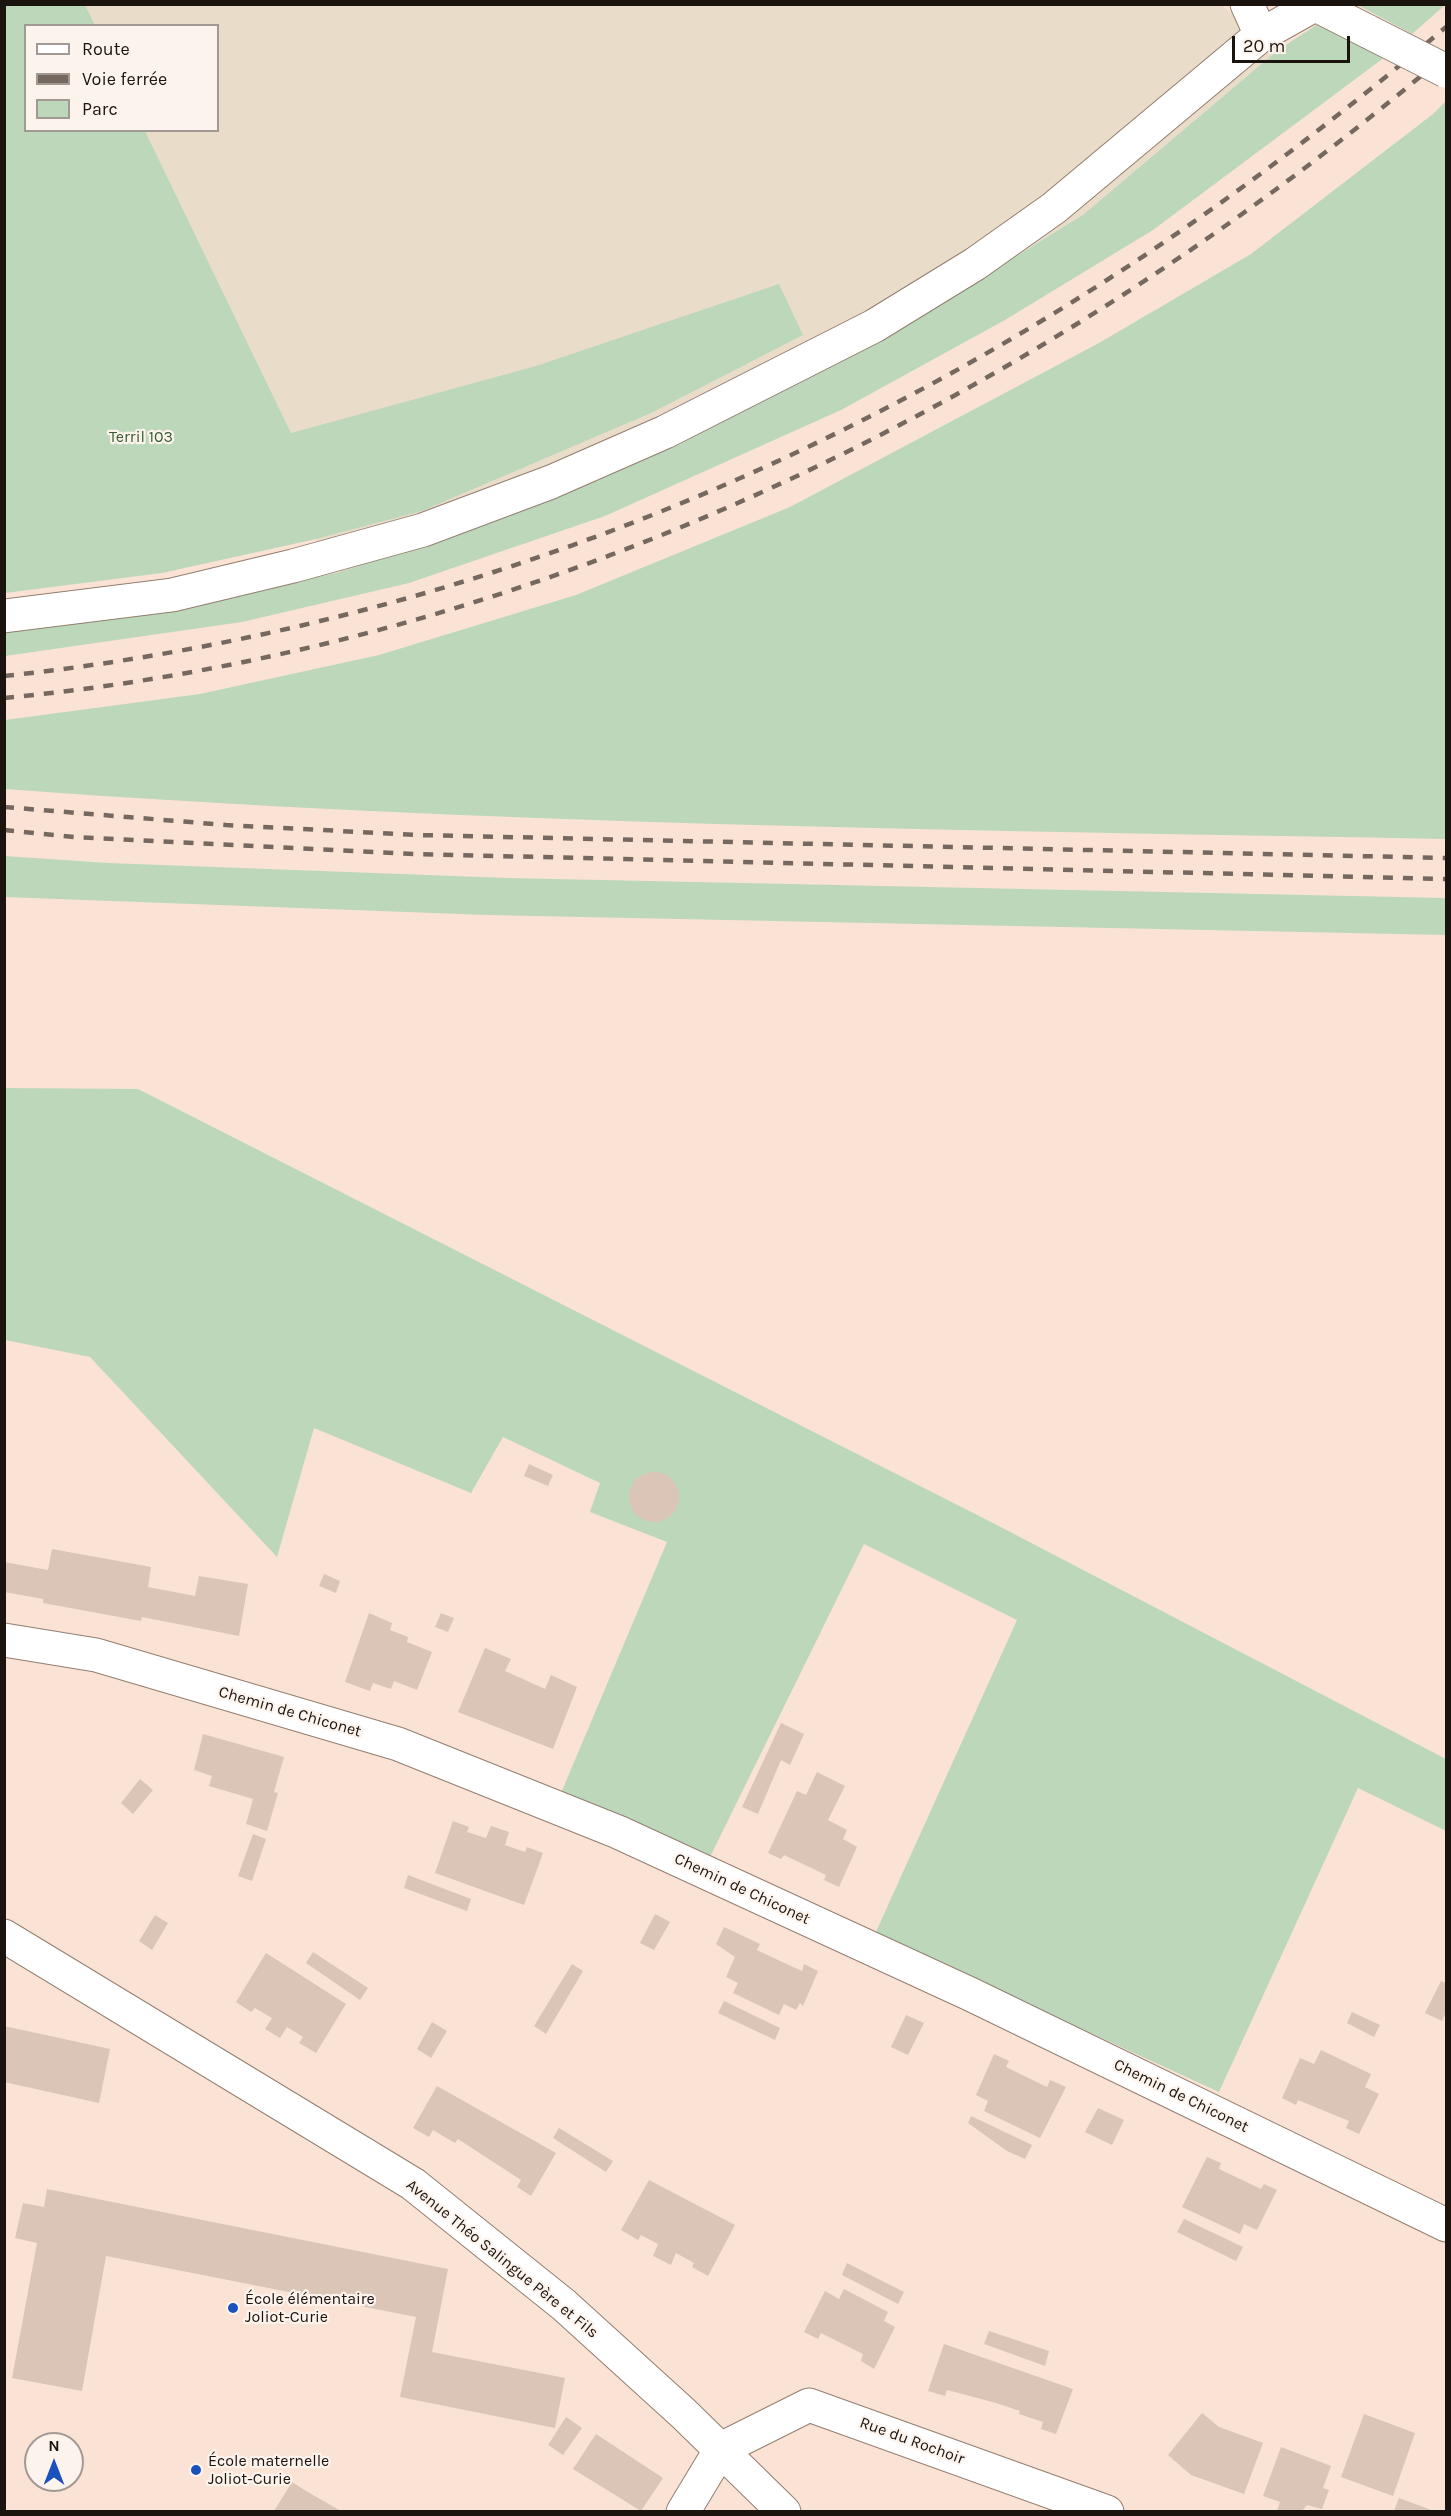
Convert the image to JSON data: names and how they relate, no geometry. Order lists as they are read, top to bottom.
{
  "streets": {
    "street": ["Chemin de Chiconet", "Avenue Théo Salingue Père et Fils", "Rue du Rochoir"]
  },
  "crossings": [
    ["Avenue Théo Salingue Père et Fils", "Rue du Rochoir"]
  ],
  "parks": ["Terril 103"],
  "places": ["École élémentaire Joliot-Curie", "École maternelle Joliot-Curie"],
  "legend": ["Route", "Voie ferrée", "Parc"],
  "scale_bar": "20 m",
  "north": "top"
}
